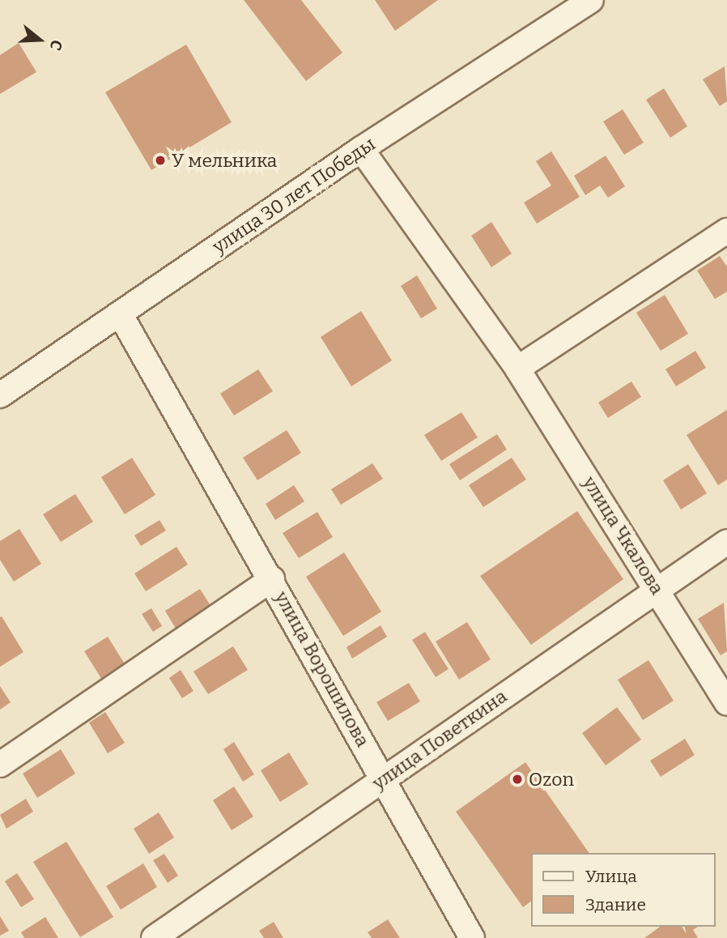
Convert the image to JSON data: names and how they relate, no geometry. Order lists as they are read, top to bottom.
{
  "streets": {
    "street": [
      "улица 30 лет Победы",
      "улица Чкалова",
      "улица Ворошилова",
      "улица Поветкина"
    ]
  },
  "crossings": [
    ["улица 30 лет Победы", "улица Чкалова"],
    ["улица 30 лет Победы", "улица Ворошилова"],
    ["улица Чкалова", "улица Поветкина"],
    ["улица Ворошилова", "улица Поветкина"]
  ],
  "places": ["У мельника", "Ozon"],
  "legend": ["Улица", "Здание"],
  "north": "right"
}
